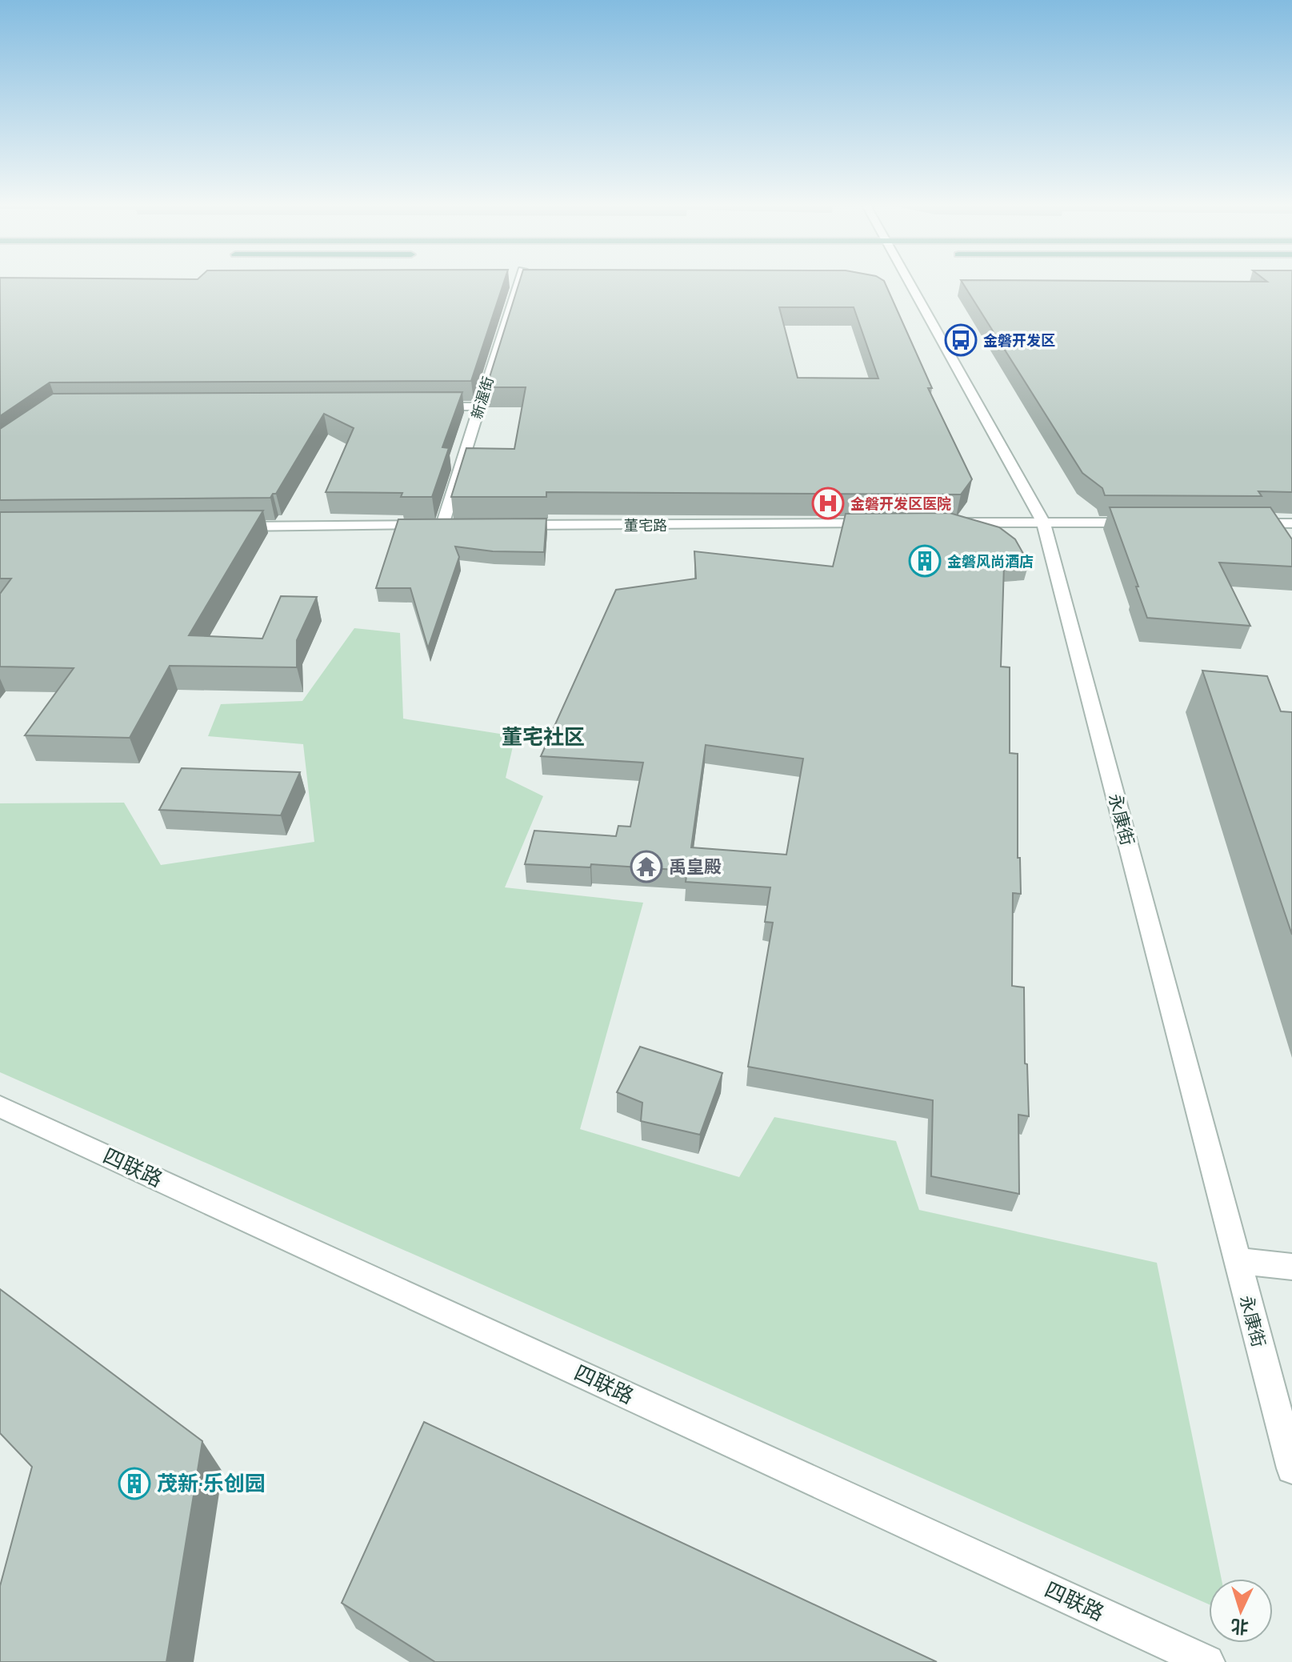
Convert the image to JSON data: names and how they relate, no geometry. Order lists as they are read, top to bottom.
{
  "streets": {
    "street": [
      "新渥街",
      "董宅路",
      "永康街",
      "四联路"
    ]
  },
  "districts": ["董宅社区"],
  "places": {
    "bus stop": ["金磐开发区"],
    "hospital": ["金磐开发区医院"],
    "building": ["金磐风尚酒店", "茂新·乐创园"],
    "temple": ["禹皇殿"]
  },
  "north": "bottom"
}
